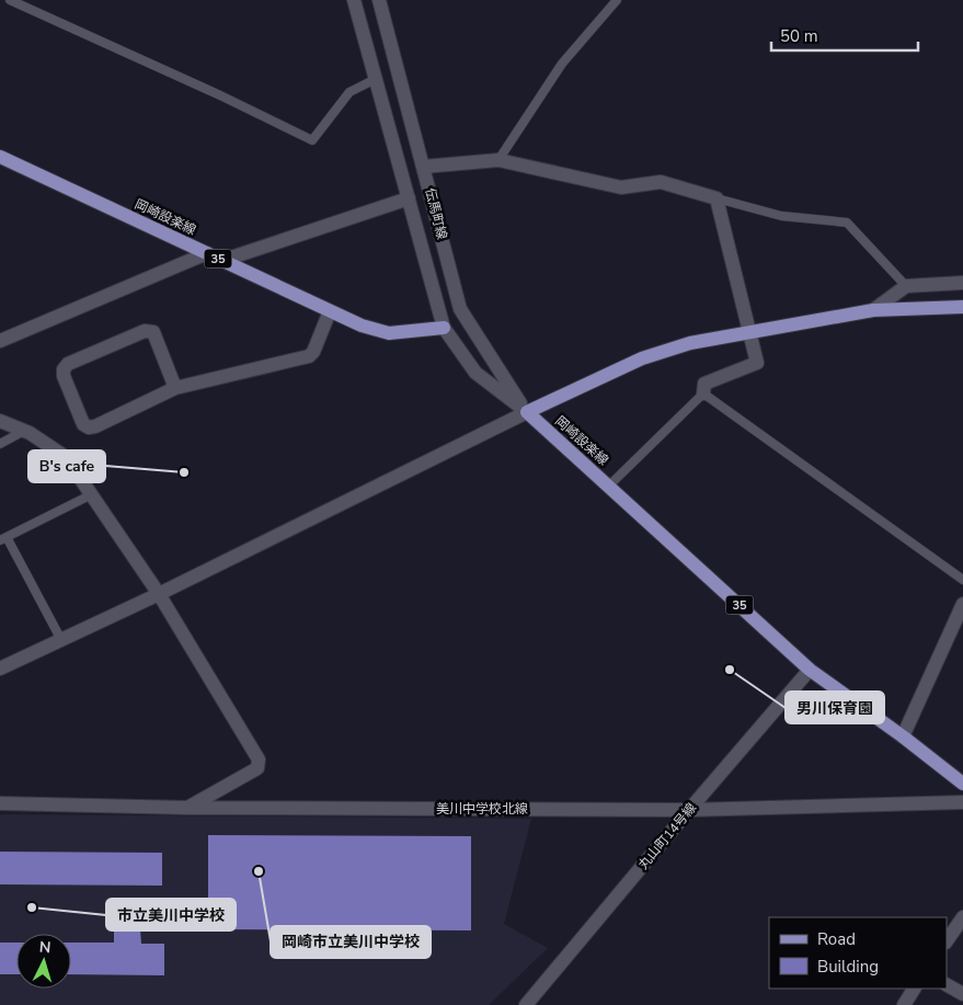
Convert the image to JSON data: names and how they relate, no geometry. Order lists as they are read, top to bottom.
{
  "streets": {
    "main road": ["岡崎設楽線", "35"],
    "street": ["伝馬町線", "美川中学校北線", "丸山町14号線"]
  },
  "crossings": [
    ["伝馬町線", "岡崎設楽線"],
    ["岡崎設楽線", "丸山町14号線"],
    ["美川中学校北線", "丸山町14号線"]
  ],
  "places": [
    "B's cafe",
    "男川保育園",
    "岡崎市立美川中学校",
    "市立美川中学校"
  ],
  "legend": ["Road", "Building"],
  "scale_bar": "50 m",
  "north": "top"
}
